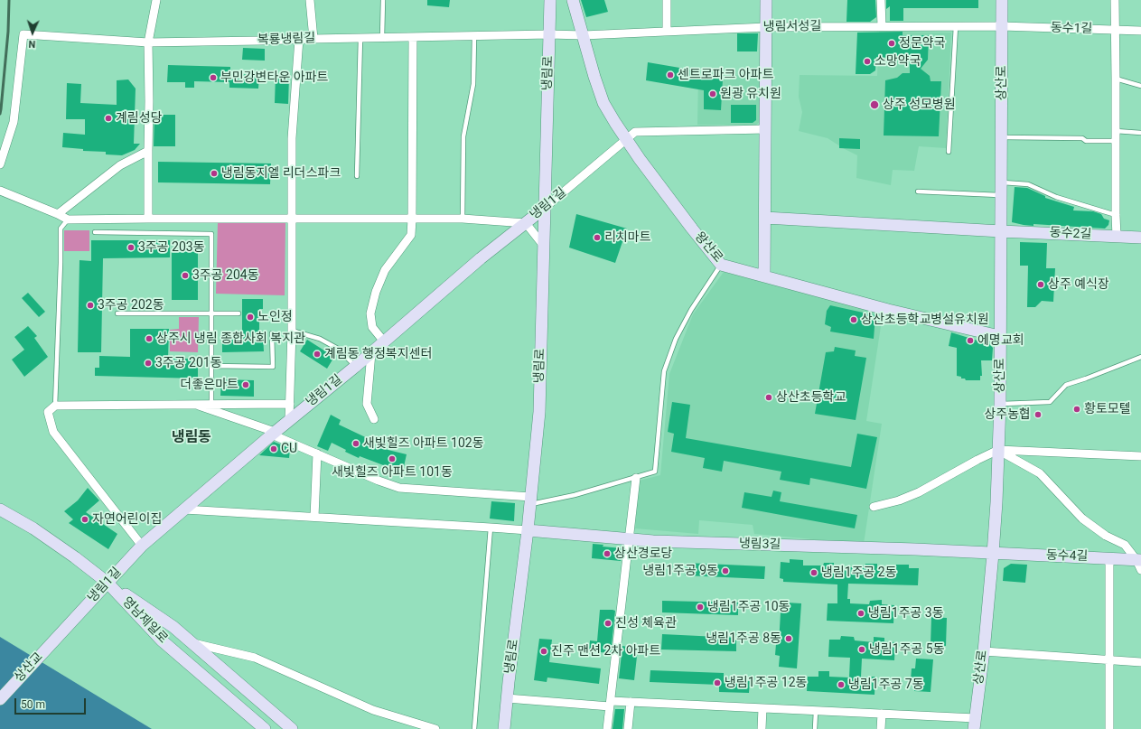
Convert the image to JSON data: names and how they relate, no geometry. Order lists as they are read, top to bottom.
{
  "streets": {
    "street": [
      "냉림서성길",
      "동수1길",
      "복룡냉림길",
      "냉림로",
      "상산로",
      "냉림1길",
      "동수2길",
      "왕산로",
      "냉림3길",
      "동수4길",
      "영남제일로",
      "상산교"
    ]
  },
  "crossings": [
    ["냉림서성길", "동수1길"],
    ["냉림서성길", "복룡냉림길"],
    ["냉림서성길", "냉림로"],
    ["냉림서성길", "상산로"],
    ["냉림서성길", "왕산로"],
    ["동수1길", "상산로"],
    ["복룡냉림길", "냉림로"],
    ["냉림로", "냉림1길"],
    ["냉림로", "냉림3길"],
    ["상산로", "동수2길"],
    ["상산로", "왕산로"],
    ["상산로", "냉림3길"],
    ["상산로", "동수4길"],
    ["냉림1길", "왕산로"],
    ["냉림1길", "영남제일로"],
    ["냉림1길", "상산교"],
    ["냉림3길", "동수4길"]
  ],
  "districts": ["냉림동"],
  "places": [
    "정문약국",
    "소망약국",
    "센트로파크 아파트",
    "부민강변타운 아파트",
    "원광 유치원",
    "상주 성모병원",
    "계림성당",
    "냉림동지엘 리더스파크",
    "리치마트",
    "3주공 203동",
    "3주공 204동",
    "상주 예식장",
    "3주공 202동",
    "노인정",
    "상산초등학교병설유치원",
    "상주시 냉림 종합사회 복지관",
    "에명교회",
    "계림동 행정복지센터",
    "3주공 201동",
    "더좋은마트",
    "상산초등학교",
    "황토모텔",
    "상주농협",
    "새빛힐즈 아파트 102동",
    "CU",
    "새빛힐즈 아파트 101동",
    "자연어린이집",
    "상산경로당",
    "냉림1주공 9동",
    "냉림1주공 2동",
    "냉림1주공 10동",
    "냉림1주공 3동",
    "진성 체육관",
    "냉림1주공 8동",
    "냉림1주공 5동",
    "진주 맨션 2차 아파트",
    "냉림1주공 12동",
    "냉림1주공 7동"
  ],
  "scale_bar": "50 m",
  "north": "bottom"
}
